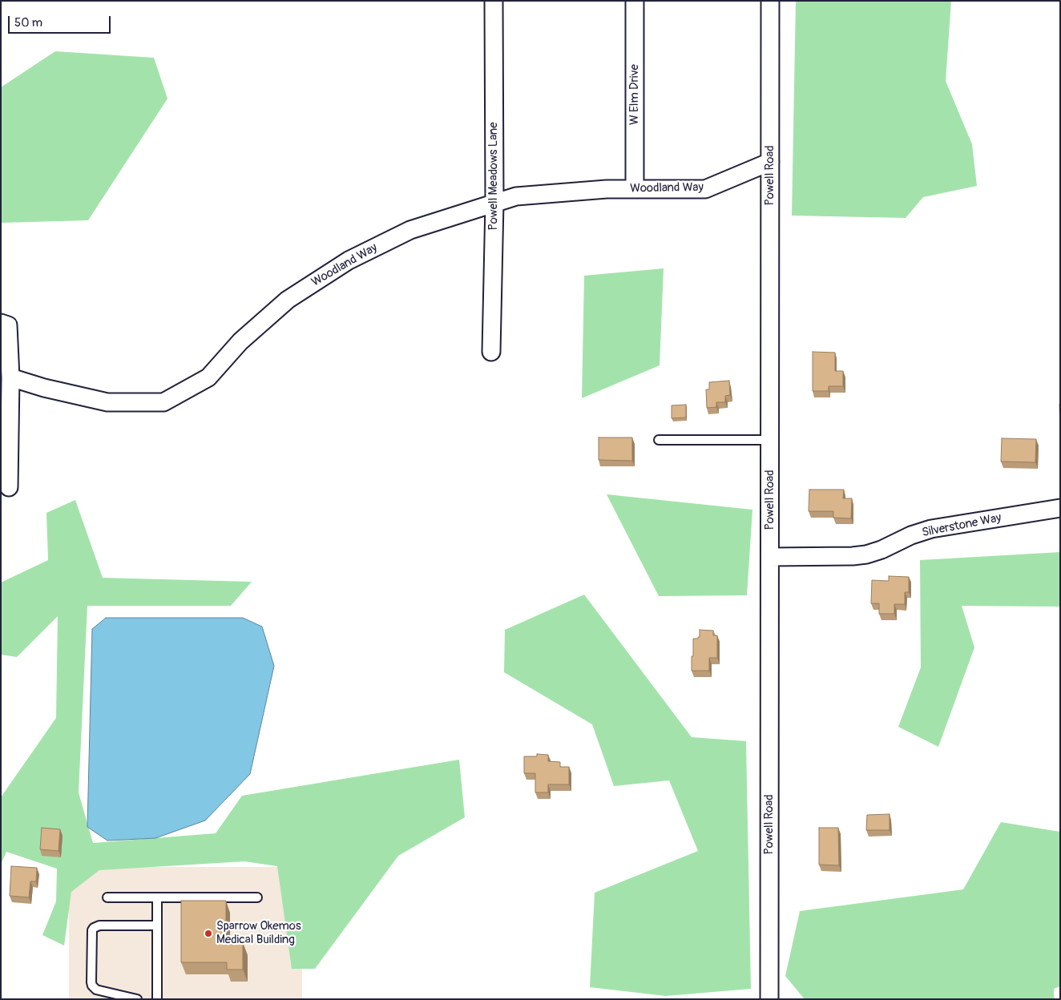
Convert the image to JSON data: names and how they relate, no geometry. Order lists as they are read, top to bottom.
{
  "streets": {
    "street": [
      "W Elm Drive",
      "Powell Road",
      "Powell Meadows Lane",
      "Woodland Way",
      "Silverstone Way"
    ]
  },
  "crossings": [
    ["W Elm Drive", "Woodland Way"],
    ["Powell Road", "Woodland Way"],
    ["Powell Road", "Silverstone Way"],
    ["Powell Meadows Lane", "Woodland Way"]
  ],
  "places": ["Sparrow Okemos Medical Building"],
  "scale_bar": "50 m"
}
